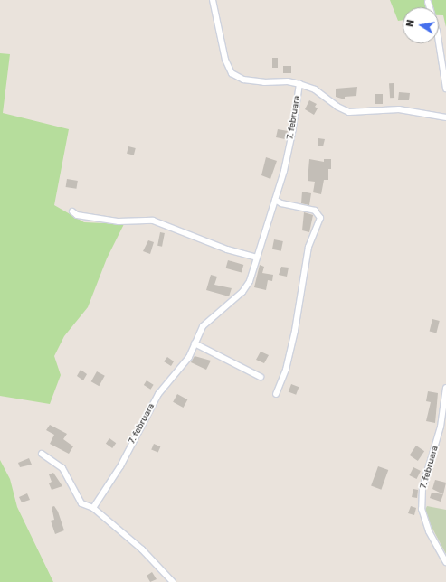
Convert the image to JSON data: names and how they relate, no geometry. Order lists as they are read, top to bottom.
{
  "streets": {
    "street": ["7. februara"]
  },
  "north": "left"
}
